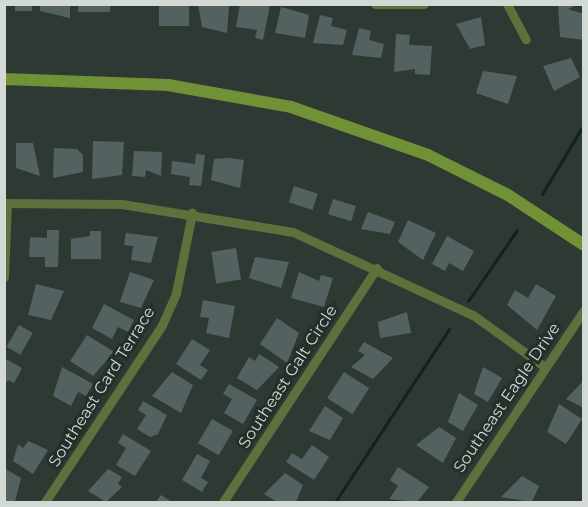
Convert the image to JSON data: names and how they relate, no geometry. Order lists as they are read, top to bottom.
{
  "streets": {
    "street": ["Southeast Galt Circle", "Southeast Card Terrace", "Southeast Eagle Drive"]
  }
}
